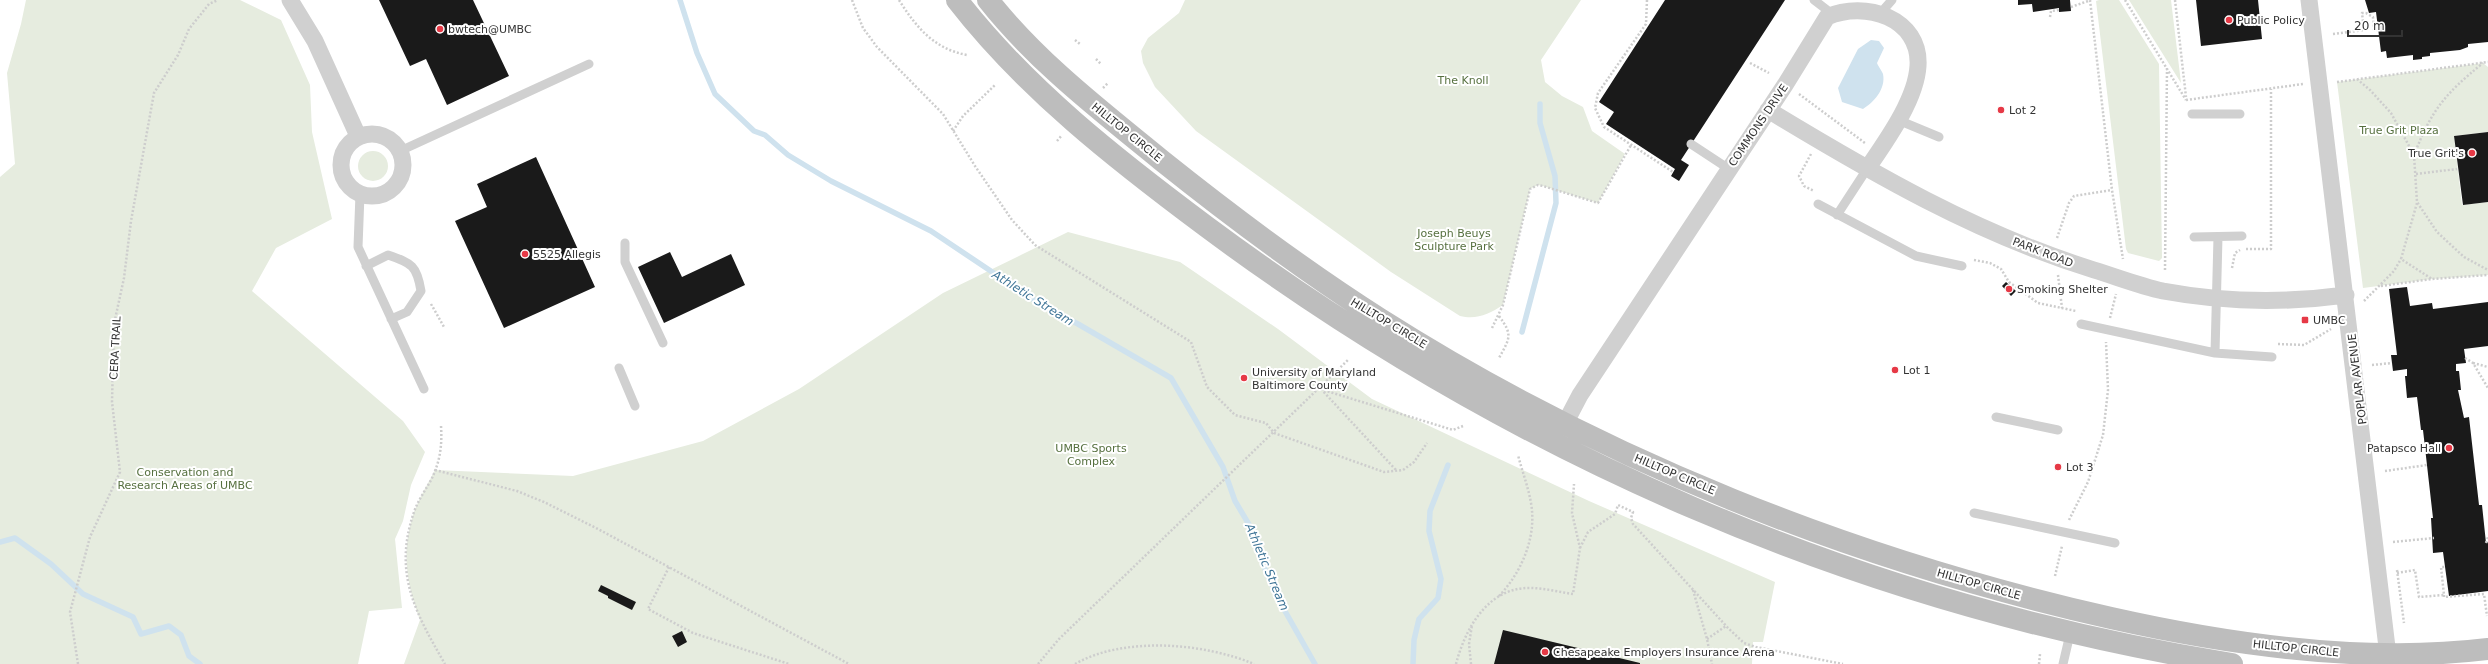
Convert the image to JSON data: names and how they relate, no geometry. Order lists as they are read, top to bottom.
{
  "streets": {
    "street": [
      "COMMONS DRIVE",
      "HILLTOP CIRCLE",
      "PARK ROAD",
      "POPLAR AVENUE"
    ],
    "path": ["CERA TRAIL"]
  },
  "crossings": [
    ["COMMONS DRIVE", "HILLTOP CIRCLE"],
    ["COMMONS DRIVE", "PARK ROAD"],
    ["HILLTOP CIRCLE", "POPLAR AVENUE"],
    ["PARK ROAD", "POPLAR AVENUE"]
  ],
  "water": ["Athletic Stream"],
  "parks": [
    "The Knoll",
    "True Grit Plaza",
    "Joseph Beuys Sculpture Park",
    "UMBC Sports Complex",
    "Conservation and Research Areas of UMBC"
  ],
  "places": {
    "other": [
      "Public Policy",
      "bwtech@UMBC",
      "Lot 2",
      "True Grit's",
      "5525 Allegis",
      "Smoking Shelter",
      "Lot 1",
      "University of Maryland Baltimore County",
      "Patapsco Hall",
      "Lot 3",
      "Chesapeake Employers Insurance Arena"
    ],
    "transit": ["UMBC"]
  },
  "scale_bar": "20 m"
}
